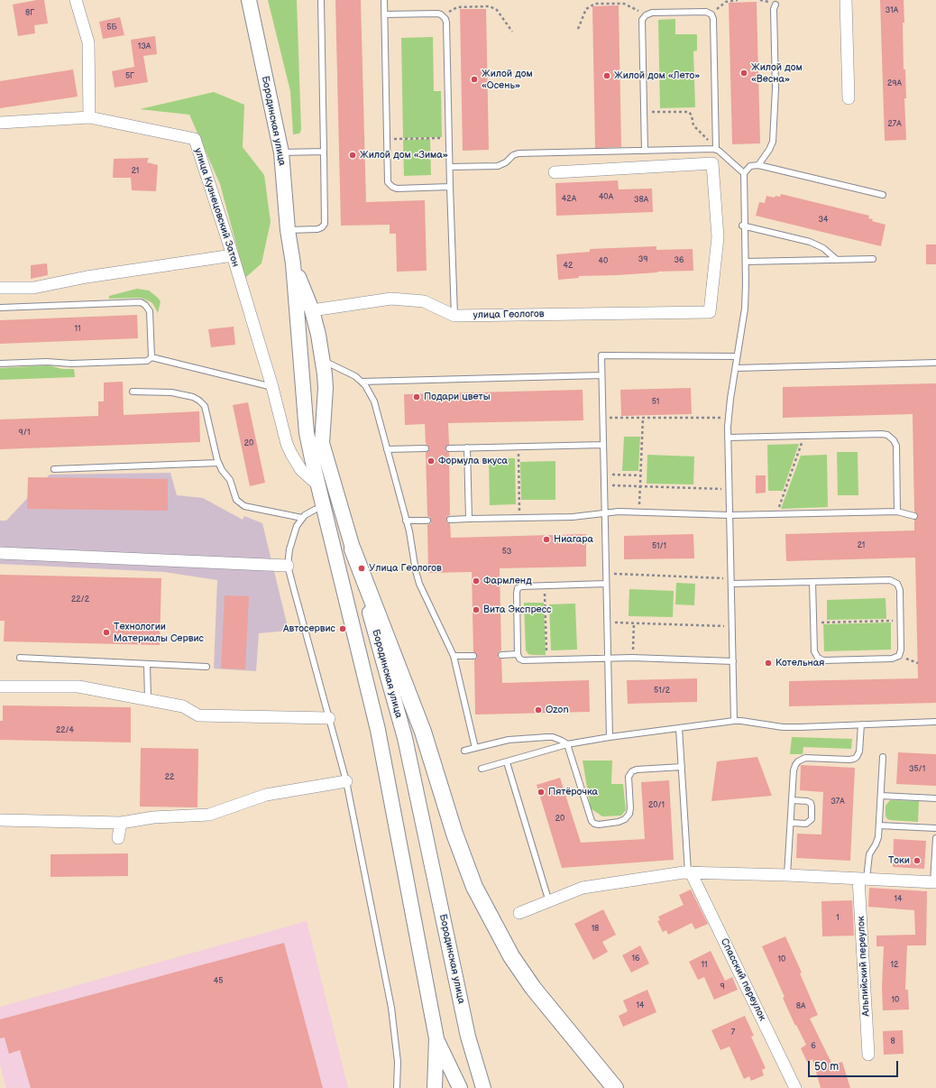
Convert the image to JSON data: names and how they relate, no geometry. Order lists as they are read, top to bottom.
{
  "streets": {
    "street": [
      "Бородинская улица",
      "улица Кузнецовский Затон",
      "улица Геологов",
      "Альпийский переулок",
      "Спасский переулок"
    ]
  },
  "crossings": [
    ["Бородинская улица", "улица Кузнецовский Затон"],
    ["Бородинская улица", "улица Геологов"]
  ],
  "places": [
    "Жилой дом «Весна»",
    "Жилой дом «Лето»",
    "Жилой дом «Осень»",
    "Жилой дом «Зима»",
    "Подари цветы",
    "Формула вкуса",
    "Ниагара",
    "Улица Геологов",
    "Фармленд",
    "Вита Экспресс",
    "Автосервис",
    "Технологии Материалы Сервис",
    "Котельная",
    "Ozon",
    "Пятёрочка",
    "Токи"
  ],
  "house_numbers": [
    "31А",
    "8Г",
    "5Б",
    "13А",
    "5Г",
    "29А",
    "27А",
    "21",
    "40А",
    "42А",
    "38А",
    "34",
    "39",
    "36",
    "40",
    "42",
    "11",
    "51",
    "9/1",
    "20",
    "21",
    "51/1",
    "53",
    "22/2",
    "51/2",
    "22/4",
    "35/1",
    "22",
    "37А",
    "20/1",
    "20",
    "14",
    "1",
    "18",
    "16",
    "10",
    "11",
    "12",
    "45",
    "9",
    "10",
    "14",
    "8А",
    "7",
    "8",
    "6"
  ],
  "scale_bar": "50 m"
}
